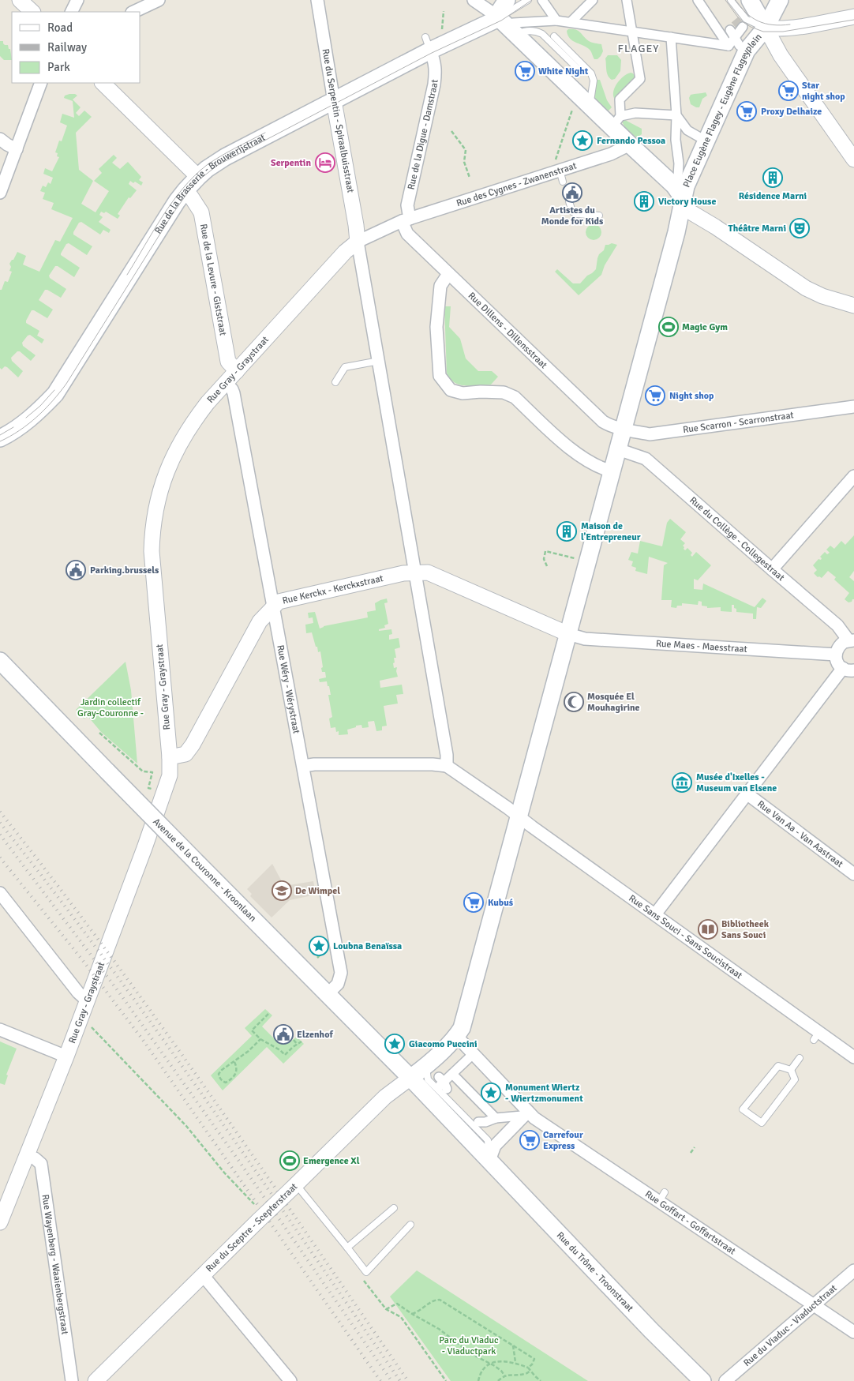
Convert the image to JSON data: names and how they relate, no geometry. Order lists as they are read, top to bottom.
{
  "streets": {
    "main road": [
      "Place Eugène Flagey - Eugène Flageyplein",
      "Rue de la Brasserie - Brouwerijstraat",
      "Avenue de la Couronne - Kroonlaan",
      "Rue du Trône - Troonstraat"
    ],
    "street": [
      "Rue du Serpentin - Spiraalbuisstraat",
      "Rue de la Digue - Damstraat",
      "Rue des Cygnes - Zwanenstraat",
      "Rue de la Levure - Giststraat",
      "Rue Dillens - Dillensstraat",
      "Rue Gray - Graystraat",
      "Rue Scarron - Scarronstraat",
      "Rue du Collège - Collegestraat",
      "Rue Kerckx - Kerckxstraat",
      "Rue Maes - Maesstraat",
      "Rue Wéry - Wérystraat",
      "Rue Van Aa - Van Aastraat",
      "Rue Sans Souci - Sans Soucistraat",
      "Rue Goffart - Goffartstraat",
      "Rue du Sceptre - Scepterstraat",
      "Rue Wayenberg - Waaienbergstraat",
      "Rue du Viaduc - Viaductstraat"
    ]
  },
  "crossings": [
    ["Place Eugène Flagey - Eugène Flageyplein", "Rue des Cygnes - Zwanenstraat"],
    ["Place Eugène Flagey - Eugène Flageyplein", "Rue de la Brasserie - Brouwerijstraat"],
    ["Rue du Serpentin - Spiraalbuisstraat", "Rue de la Brasserie - Brouwerijstraat"],
    ["Rue du Serpentin - Spiraalbuisstraat", "Rue Gray - Graystraat"],
    ["Rue de la Digue - Damstraat", "Rue des Cygnes - Zwanenstraat"],
    ["Rue de la Digue - Damstraat", "Rue de la Brasserie - Brouwerijstraat"],
    ["Rue de la Digue - Damstraat", "Rue Dillens - Dillensstraat"],
    ["Rue de la Digue - Damstraat", "Rue Gray - Graystraat"],
    ["Rue des Cygnes - Zwanenstraat", "Rue Dillens - Dillensstraat"],
    ["Rue des Cygnes - Zwanenstraat", "Rue Gray - Graystraat"],
    ["Rue de la Brasserie - Brouwerijstraat", "Rue de la Levure - Giststraat"],
    ["Rue de la Levure - Giststraat", "Rue Gray - Graystraat"],
    ["Rue Dillens - Dillensstraat", "Rue Gray - Graystraat"],
    ["Rue Dillens - Dillensstraat", "Rue Scarron - Scarronstraat"],
    ["Rue Gray - Graystraat", "Rue Kerckx - Kerckxstraat"],
    ["Rue Gray - Graystraat", "Rue Wéry - Wérystraat"],
    ["Rue Gray - Graystraat", "Rue Wayenberg - Waaienbergstraat"],
    ["Rue Kerckx - Kerckxstraat", "Rue Maes - Maesstraat"],
    ["Rue Kerckx - Kerckxstraat", "Rue Wéry - Wérystraat"],
    ["Rue Wéry - Wérystraat", "Avenue de la Couronne - Kroonlaan"],
    ["Avenue de la Couronne - Kroonlaan", "Rue du Sceptre - Scepterstraat"],
    ["Avenue de la Couronne - Kroonlaan", "Rue du Trône - Troonstraat"],
    ["Rue Goffart - Goffartstraat", "Rue du Viaduc - Viaductstraat"],
    ["Rue du Sceptre - Scepterstraat", "Rue du Trône - Troonstraat"]
  ],
  "districts": ["FLAGEY"],
  "parks": ["Jardin collectif Gray-Couronne -", "Parc du Viaduc - Viaductpark"],
  "places": {
    "supermarket": [
      "White Night",
      "Star night shop",
      "Proxy Delhaize",
      "Night shop",
      "Kubuś",
      "Carrefour Express"
    ],
    "place": [
      "Fernando Pessoa",
      "Loubna Benaïssa",
      "Giacomo Puccini",
      "Monument Wiertz - Wiertzmonument"
    ],
    "hotel": ["Serpentin"],
    "building": ["Résidence Marni", "Victory House", "Maison de l'Entrepreneur"],
    "public building": ["Artistes du Monde for Kids", "Parking.brussels", "Elzenhof"],
    "theatre": ["Théâtre Marni"],
    "sports": ["Magic Gym", "Emergence Xl"],
    "mosque": ["Mosquée El Mouhagirine"],
    "museum": ["Musée d'Ixelles - Museum van Elsene"],
    "school or university": ["De Wimpel"],
    "library": ["Bibliotheek Sans Souci"]
  },
  "legend": ["Road", "Railway", "Park"]
}
